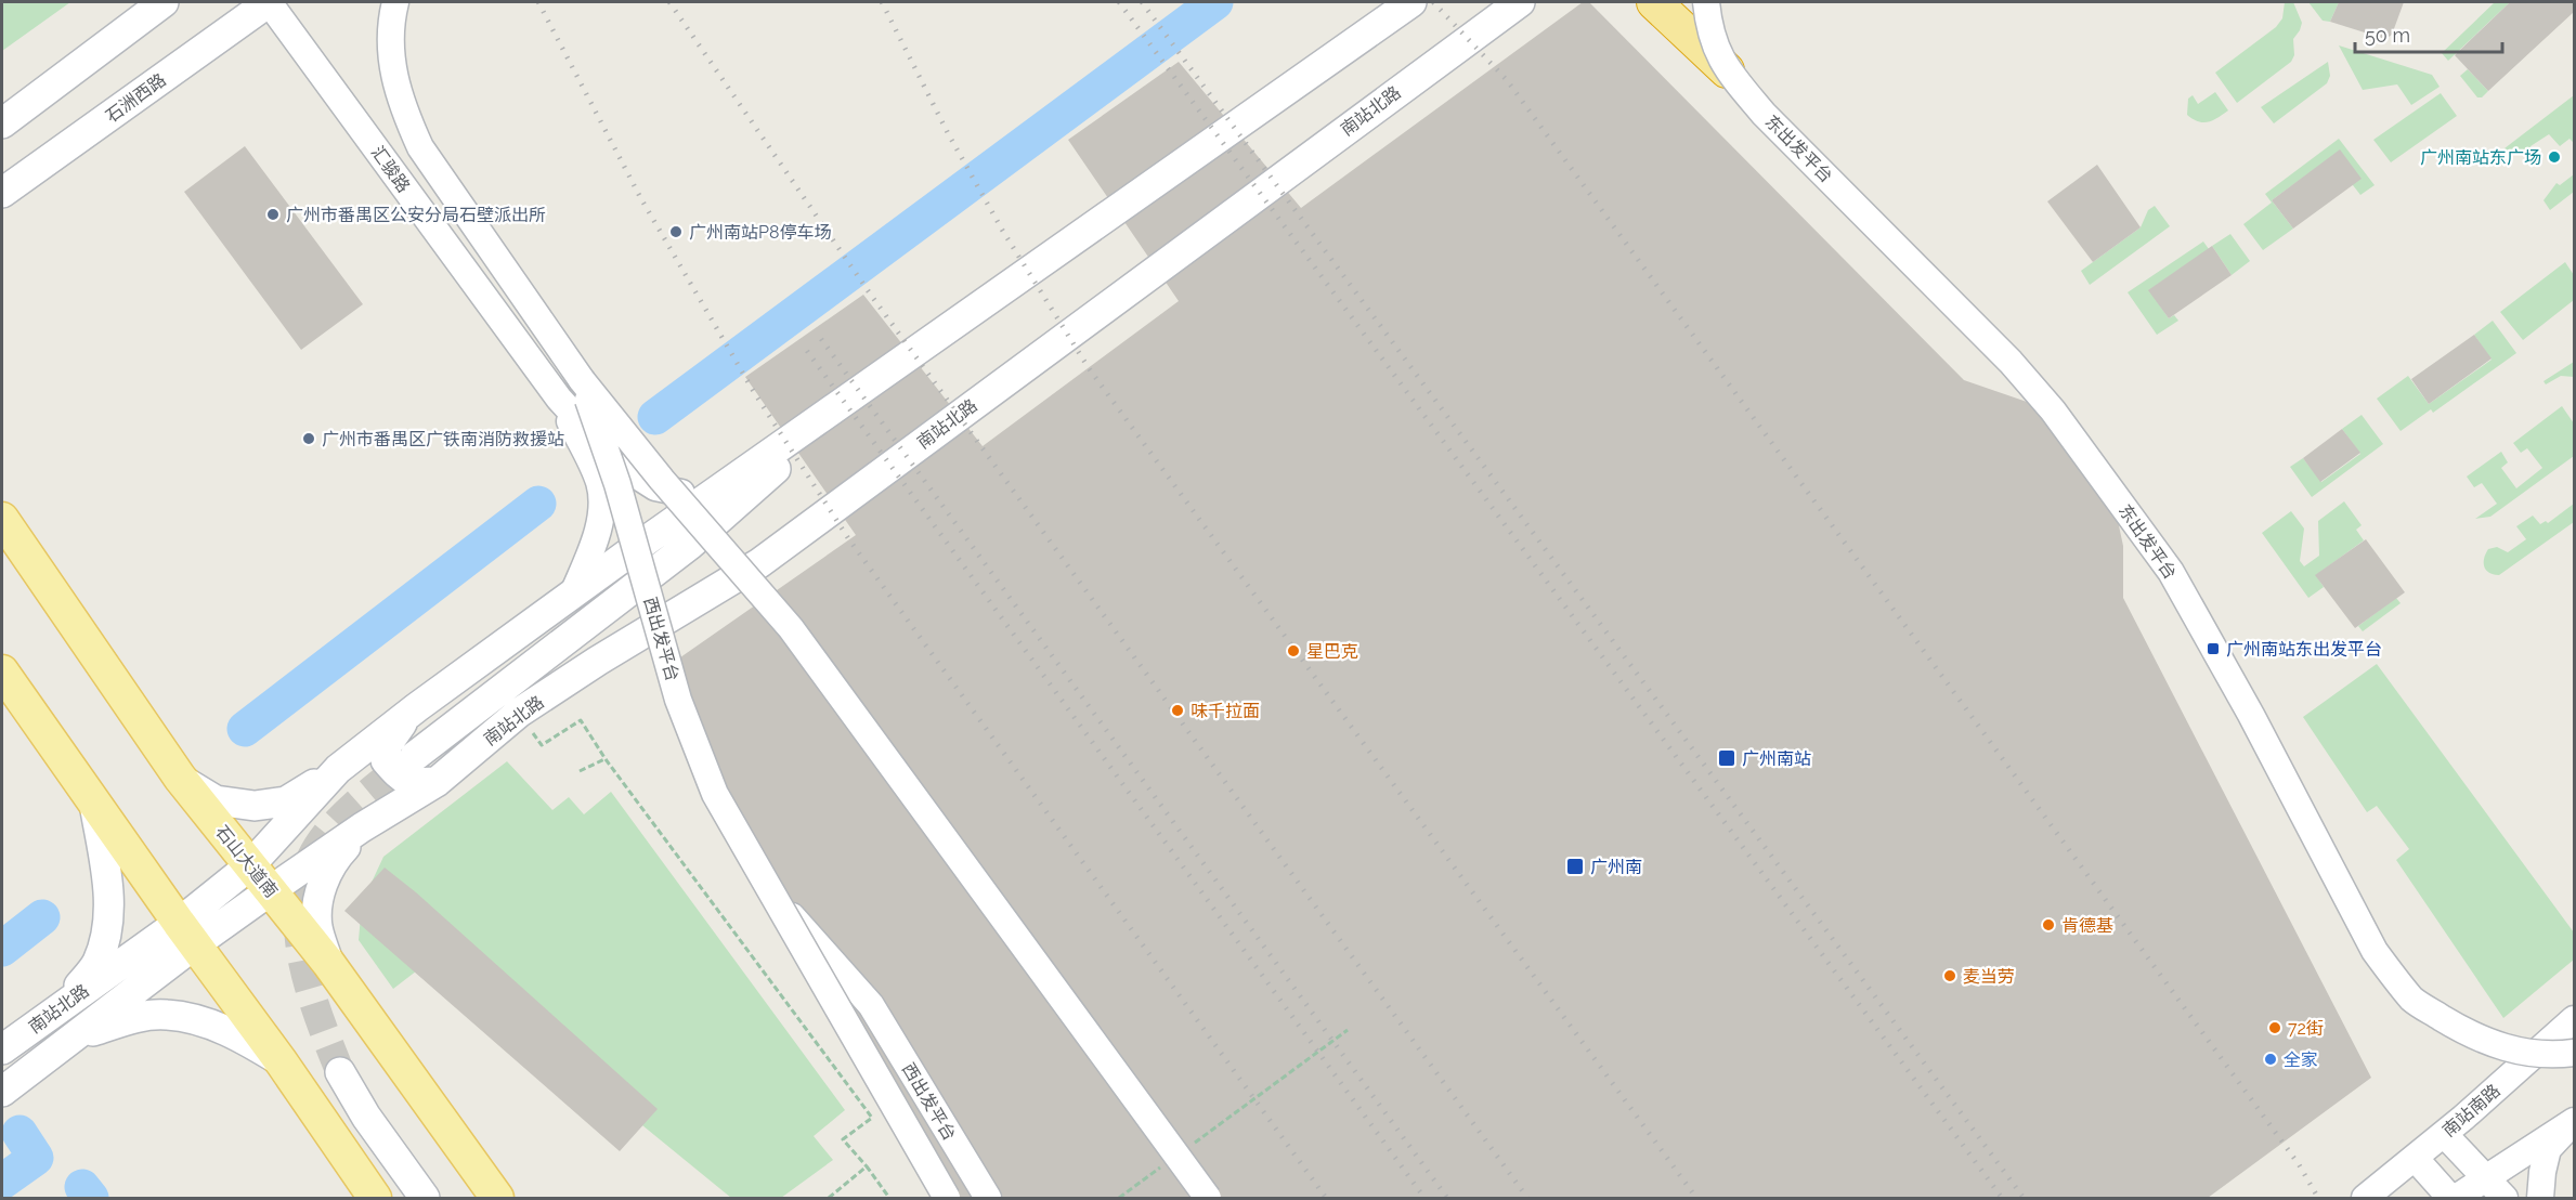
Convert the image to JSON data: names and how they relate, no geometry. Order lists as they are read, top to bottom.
{
  "streets": {
    "main road": ["石洲西路", "南站北路", "石山大道南"],
    "street": [
      "东出发平台",
      "汇骏路",
      "西出发平台",
      "南站南路"
    ]
  },
  "crossings": [
    ["石洲西路", "汇骏路"]
  ],
  "places": {
    "other": [
      "广州南站东广场",
      "广州市番禺区公安分局石壁派出所",
      "广州南站P8停车场",
      "广州市番禺区广铁南消防救援站",
      "星巴克",
      "味千拉面",
      "肯德基",
      "麦当劳",
      "72街",
      "全家"
    ],
    "transit": ["广州南站东出发平台", "广州南站", "广州南"]
  },
  "scale_bar": "50 m"
}
